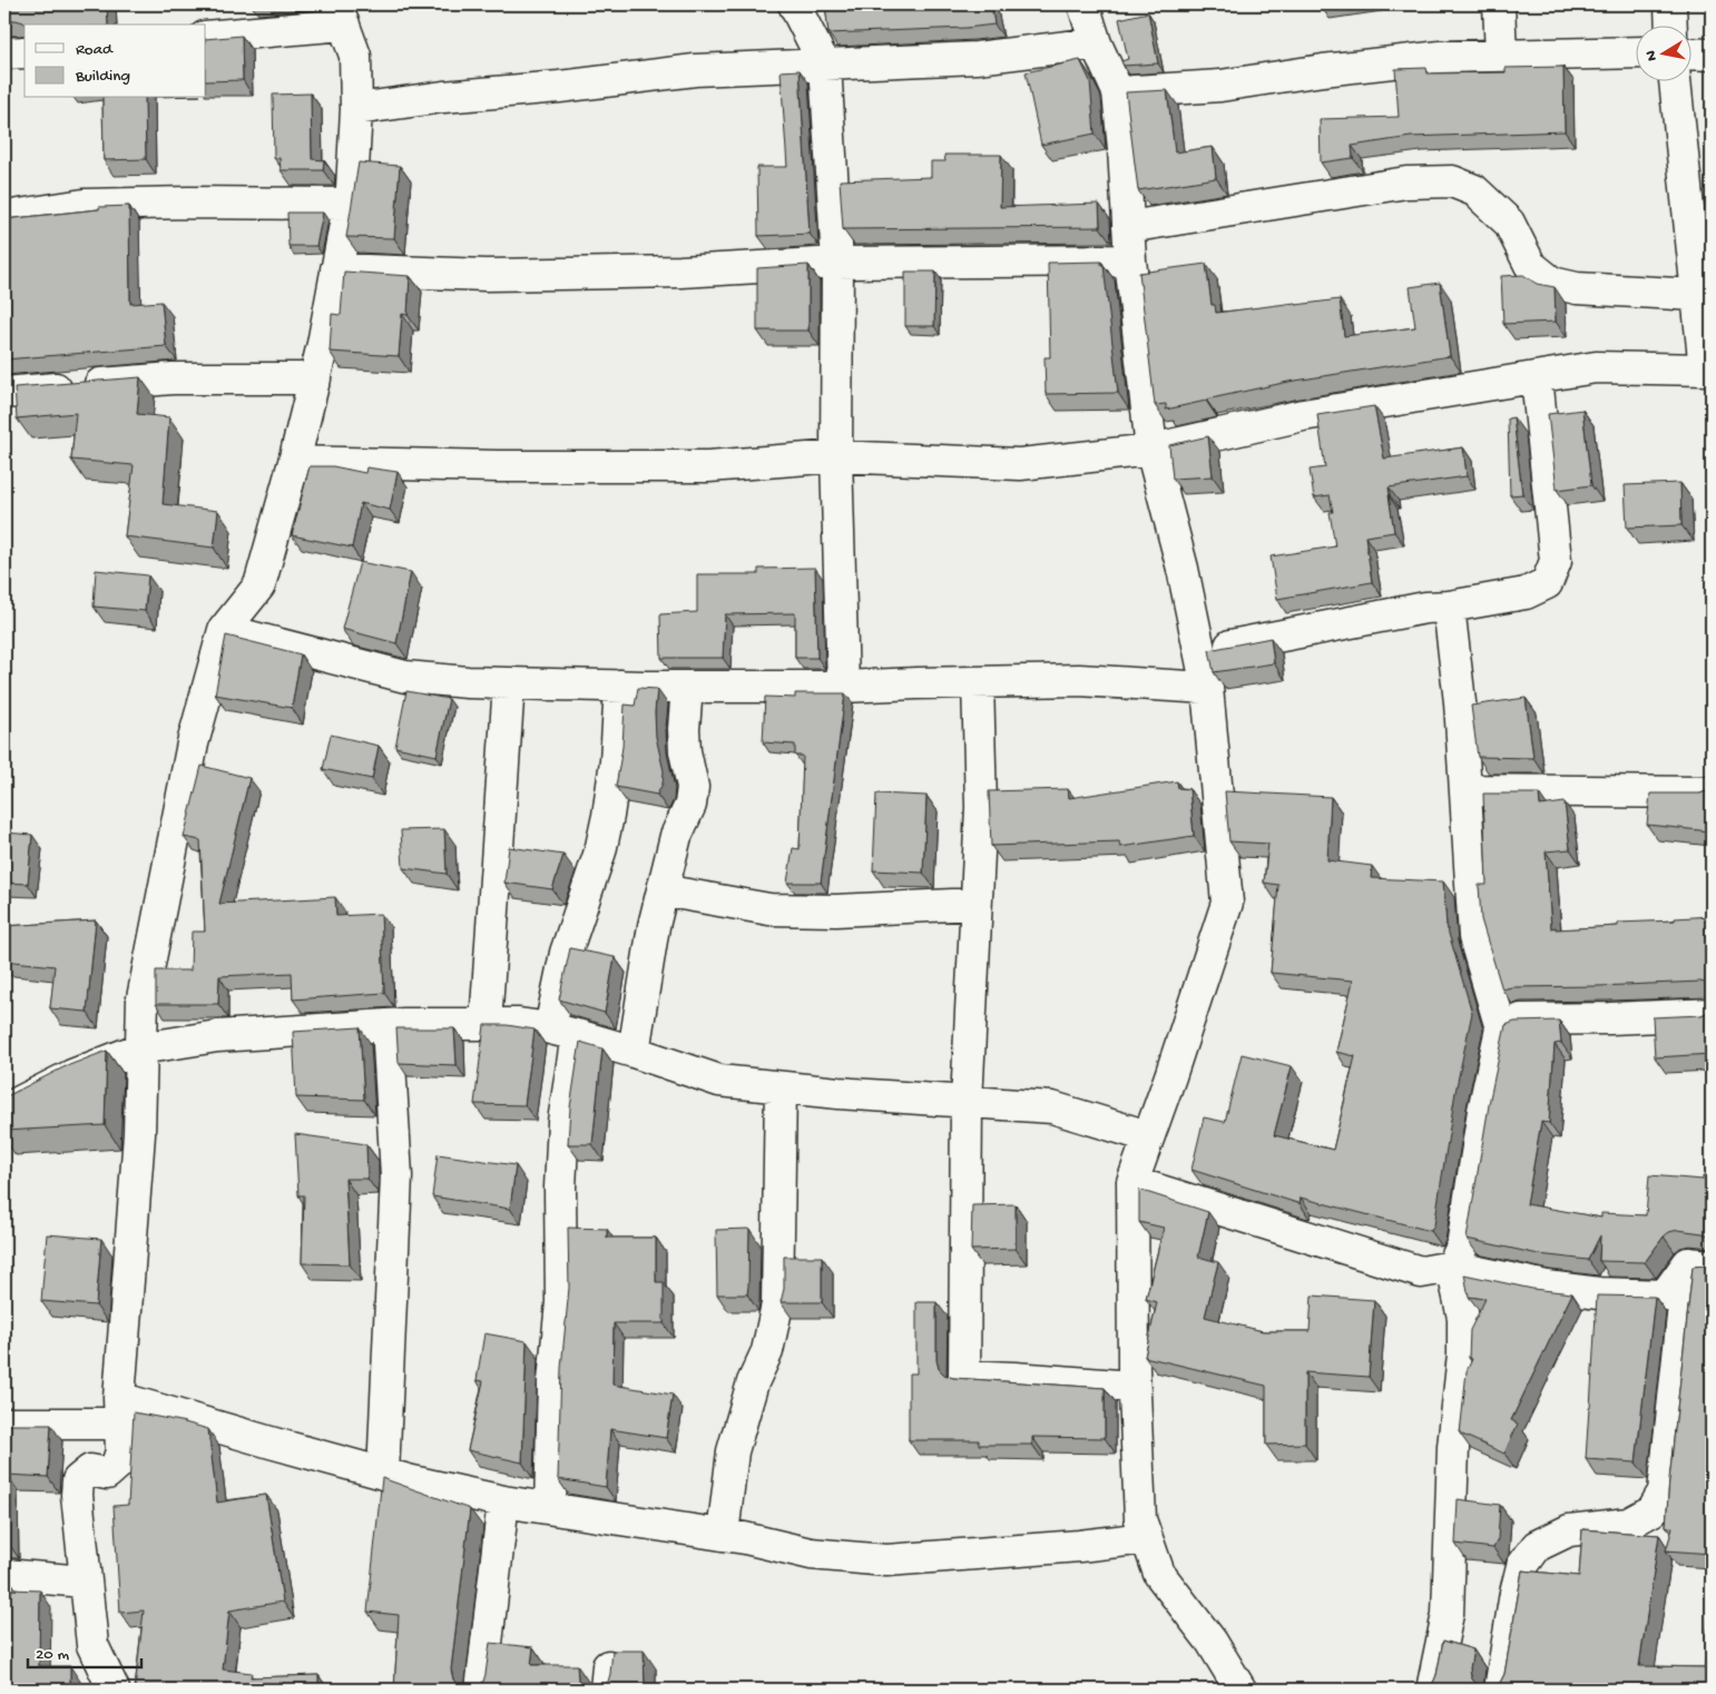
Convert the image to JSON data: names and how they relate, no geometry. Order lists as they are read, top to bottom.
{
  "legend": ["Road", "Building"],
  "scale_bar": "20 m",
  "north": "left"
}
